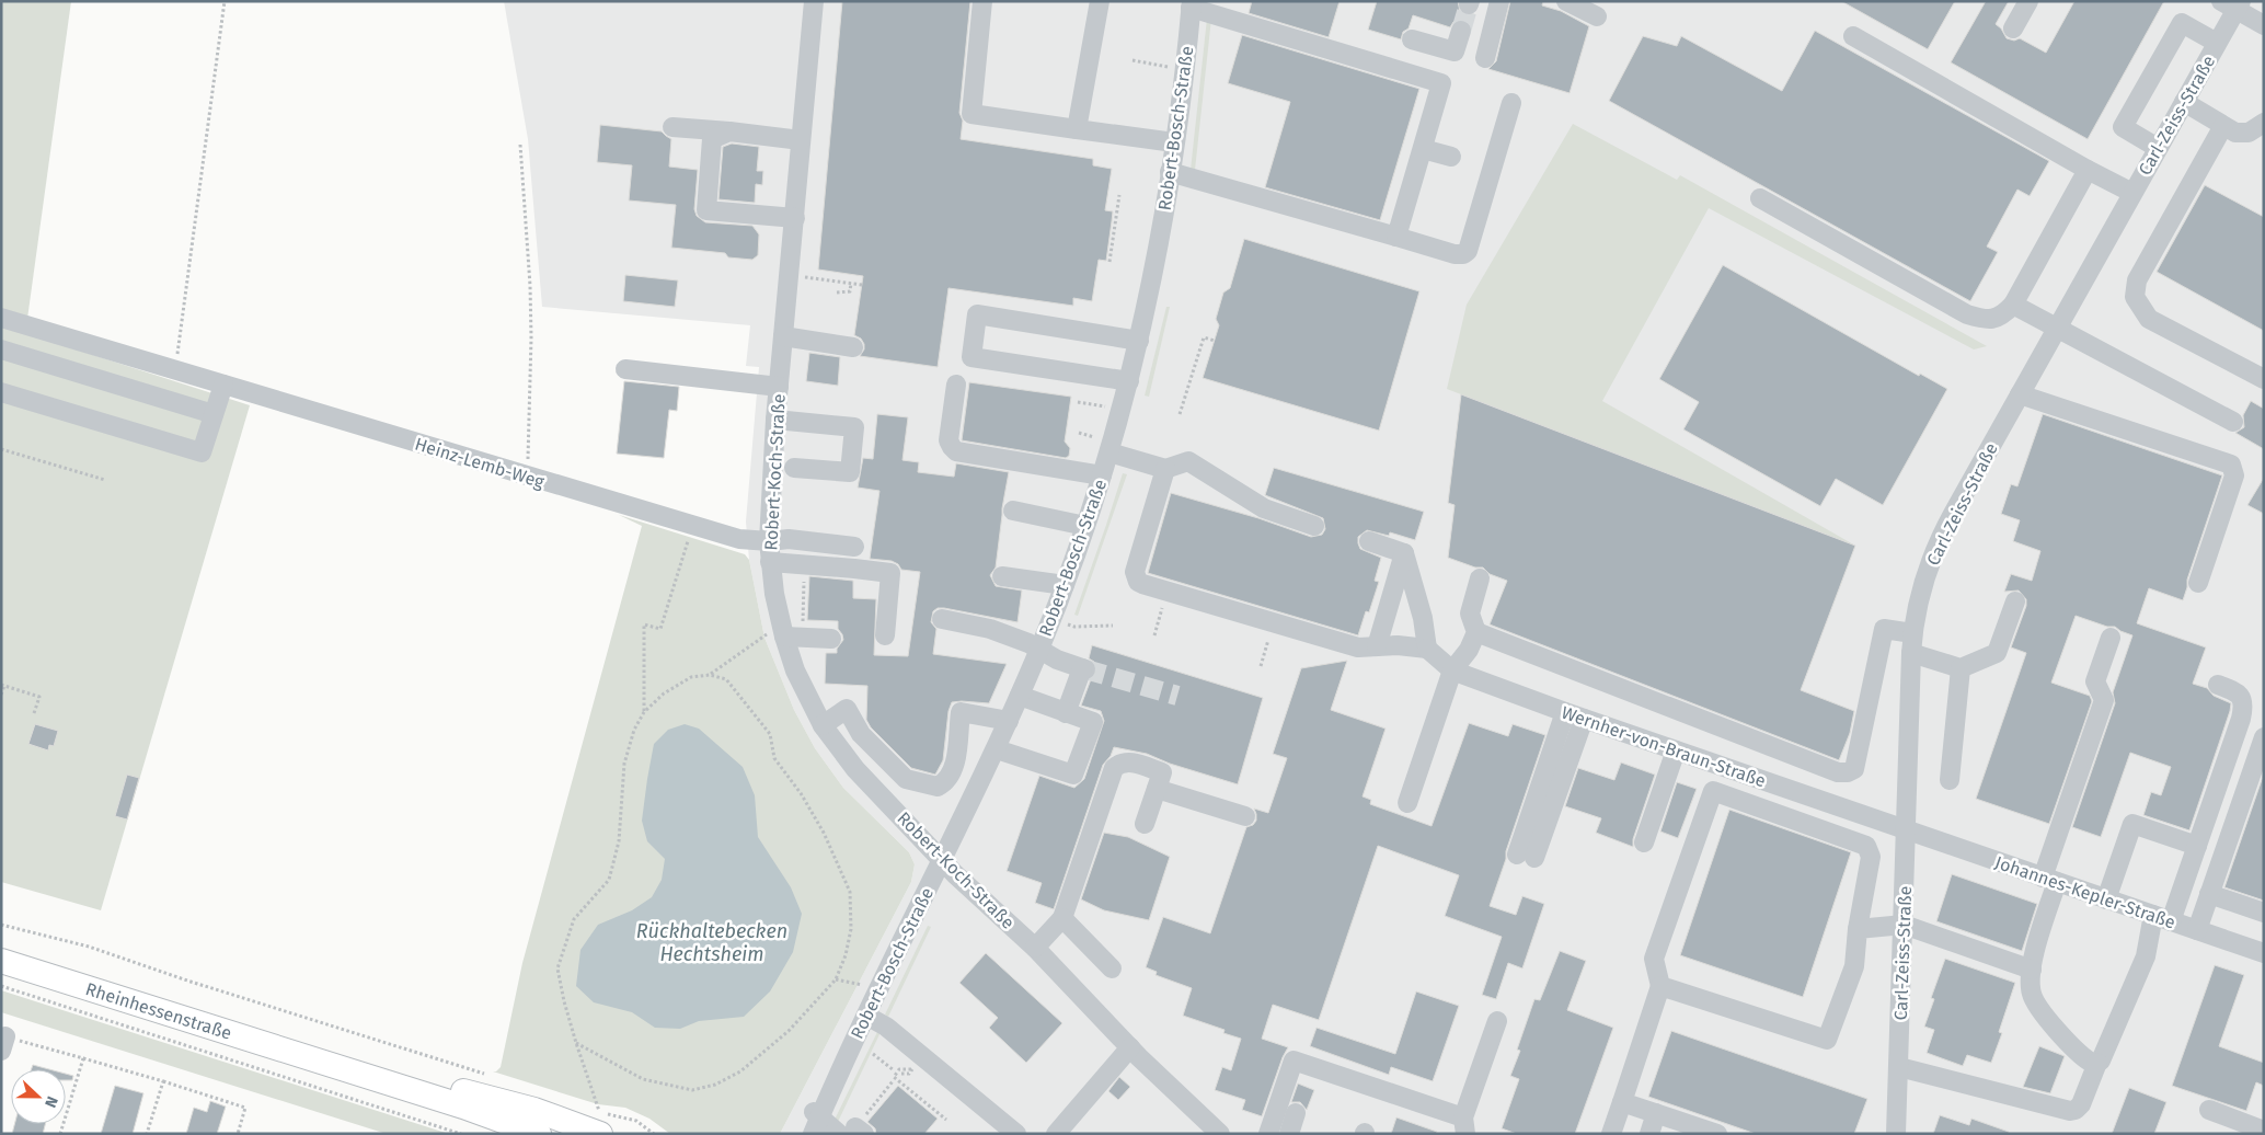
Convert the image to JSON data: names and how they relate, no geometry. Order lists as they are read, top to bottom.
{
  "streets": {
    "main road": ["Rheinhessenstraße"],
    "street": [
      "Carl-Zeiss-Straße",
      "Robert-Bosch-Straße",
      "Heinz-Lemb-Weg",
      "Robert-Koch-Straße",
      "Wernher-von-Braun-Straße",
      "Johannes-Kepler-Straße"
    ]
  },
  "crossings": [
    ["Carl-Zeiss-Straße", "Wernher-von-Braun-Straße"],
    ["Carl-Zeiss-Straße", "Johannes-Kepler-Straße"],
    ["Robert-Bosch-Straße", "Robert-Koch-Straße"],
    ["Heinz-Lemb-Weg", "Robert-Koch-Straße"],
    ["Wernher-von-Braun-Straße", "Johannes-Kepler-Straße"]
  ],
  "water": ["Rückhaltebecken Hechtsheim"],
  "north": "right"
}
